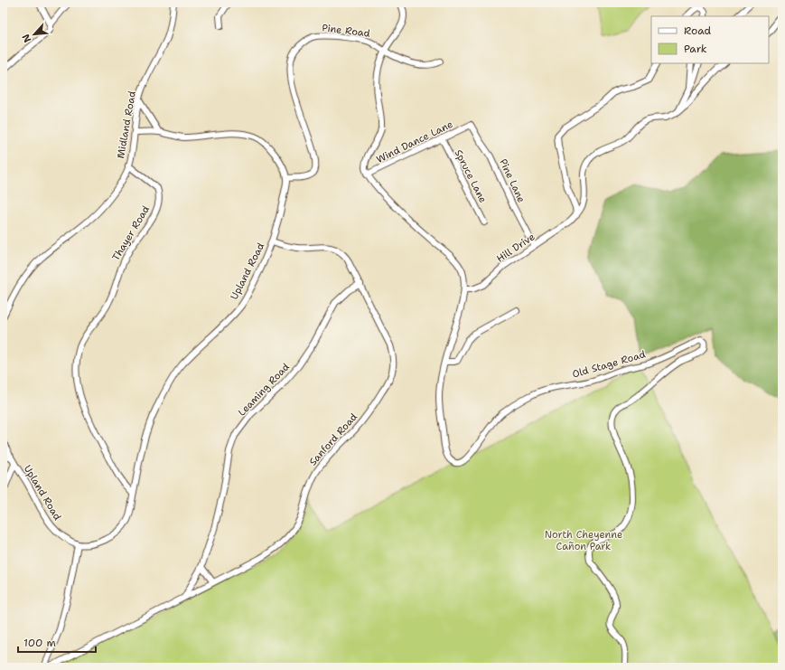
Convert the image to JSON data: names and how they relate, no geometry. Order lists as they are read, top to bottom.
{
  "streets": {
    "street": [
      "Pine Road",
      "Midland Road",
      "Wind Dance Lane",
      "Spruce Lane",
      "Pine Lane",
      "Thayer Road",
      "Hill Drive",
      "Upland Road",
      "Old Stage Road",
      "Leaming Road",
      "Sanford Road"
    ]
  },
  "crossings": [
    ["Pine Road", "Upland Road"],
    ["Midland Road", "Thayer Road"],
    ["Wind Dance Lane", "Spruce Lane"],
    ["Wind Dance Lane", "Pine Lane"],
    ["Wind Dance Lane", "Old Stage Road"],
    ["Pine Lane", "Hill Drive"],
    ["Thayer Road", "Upland Road"],
    ["Hill Drive", "Old Stage Road"],
    ["Upland Road", "Sanford Road"],
    ["Leaming Road", "Sanford Road"]
  ],
  "parks": ["North Cheyenne Cañon Park"],
  "legend": ["Road", "Park"],
  "scale_bar": "100 m",
  "north": "bottom left"
}
